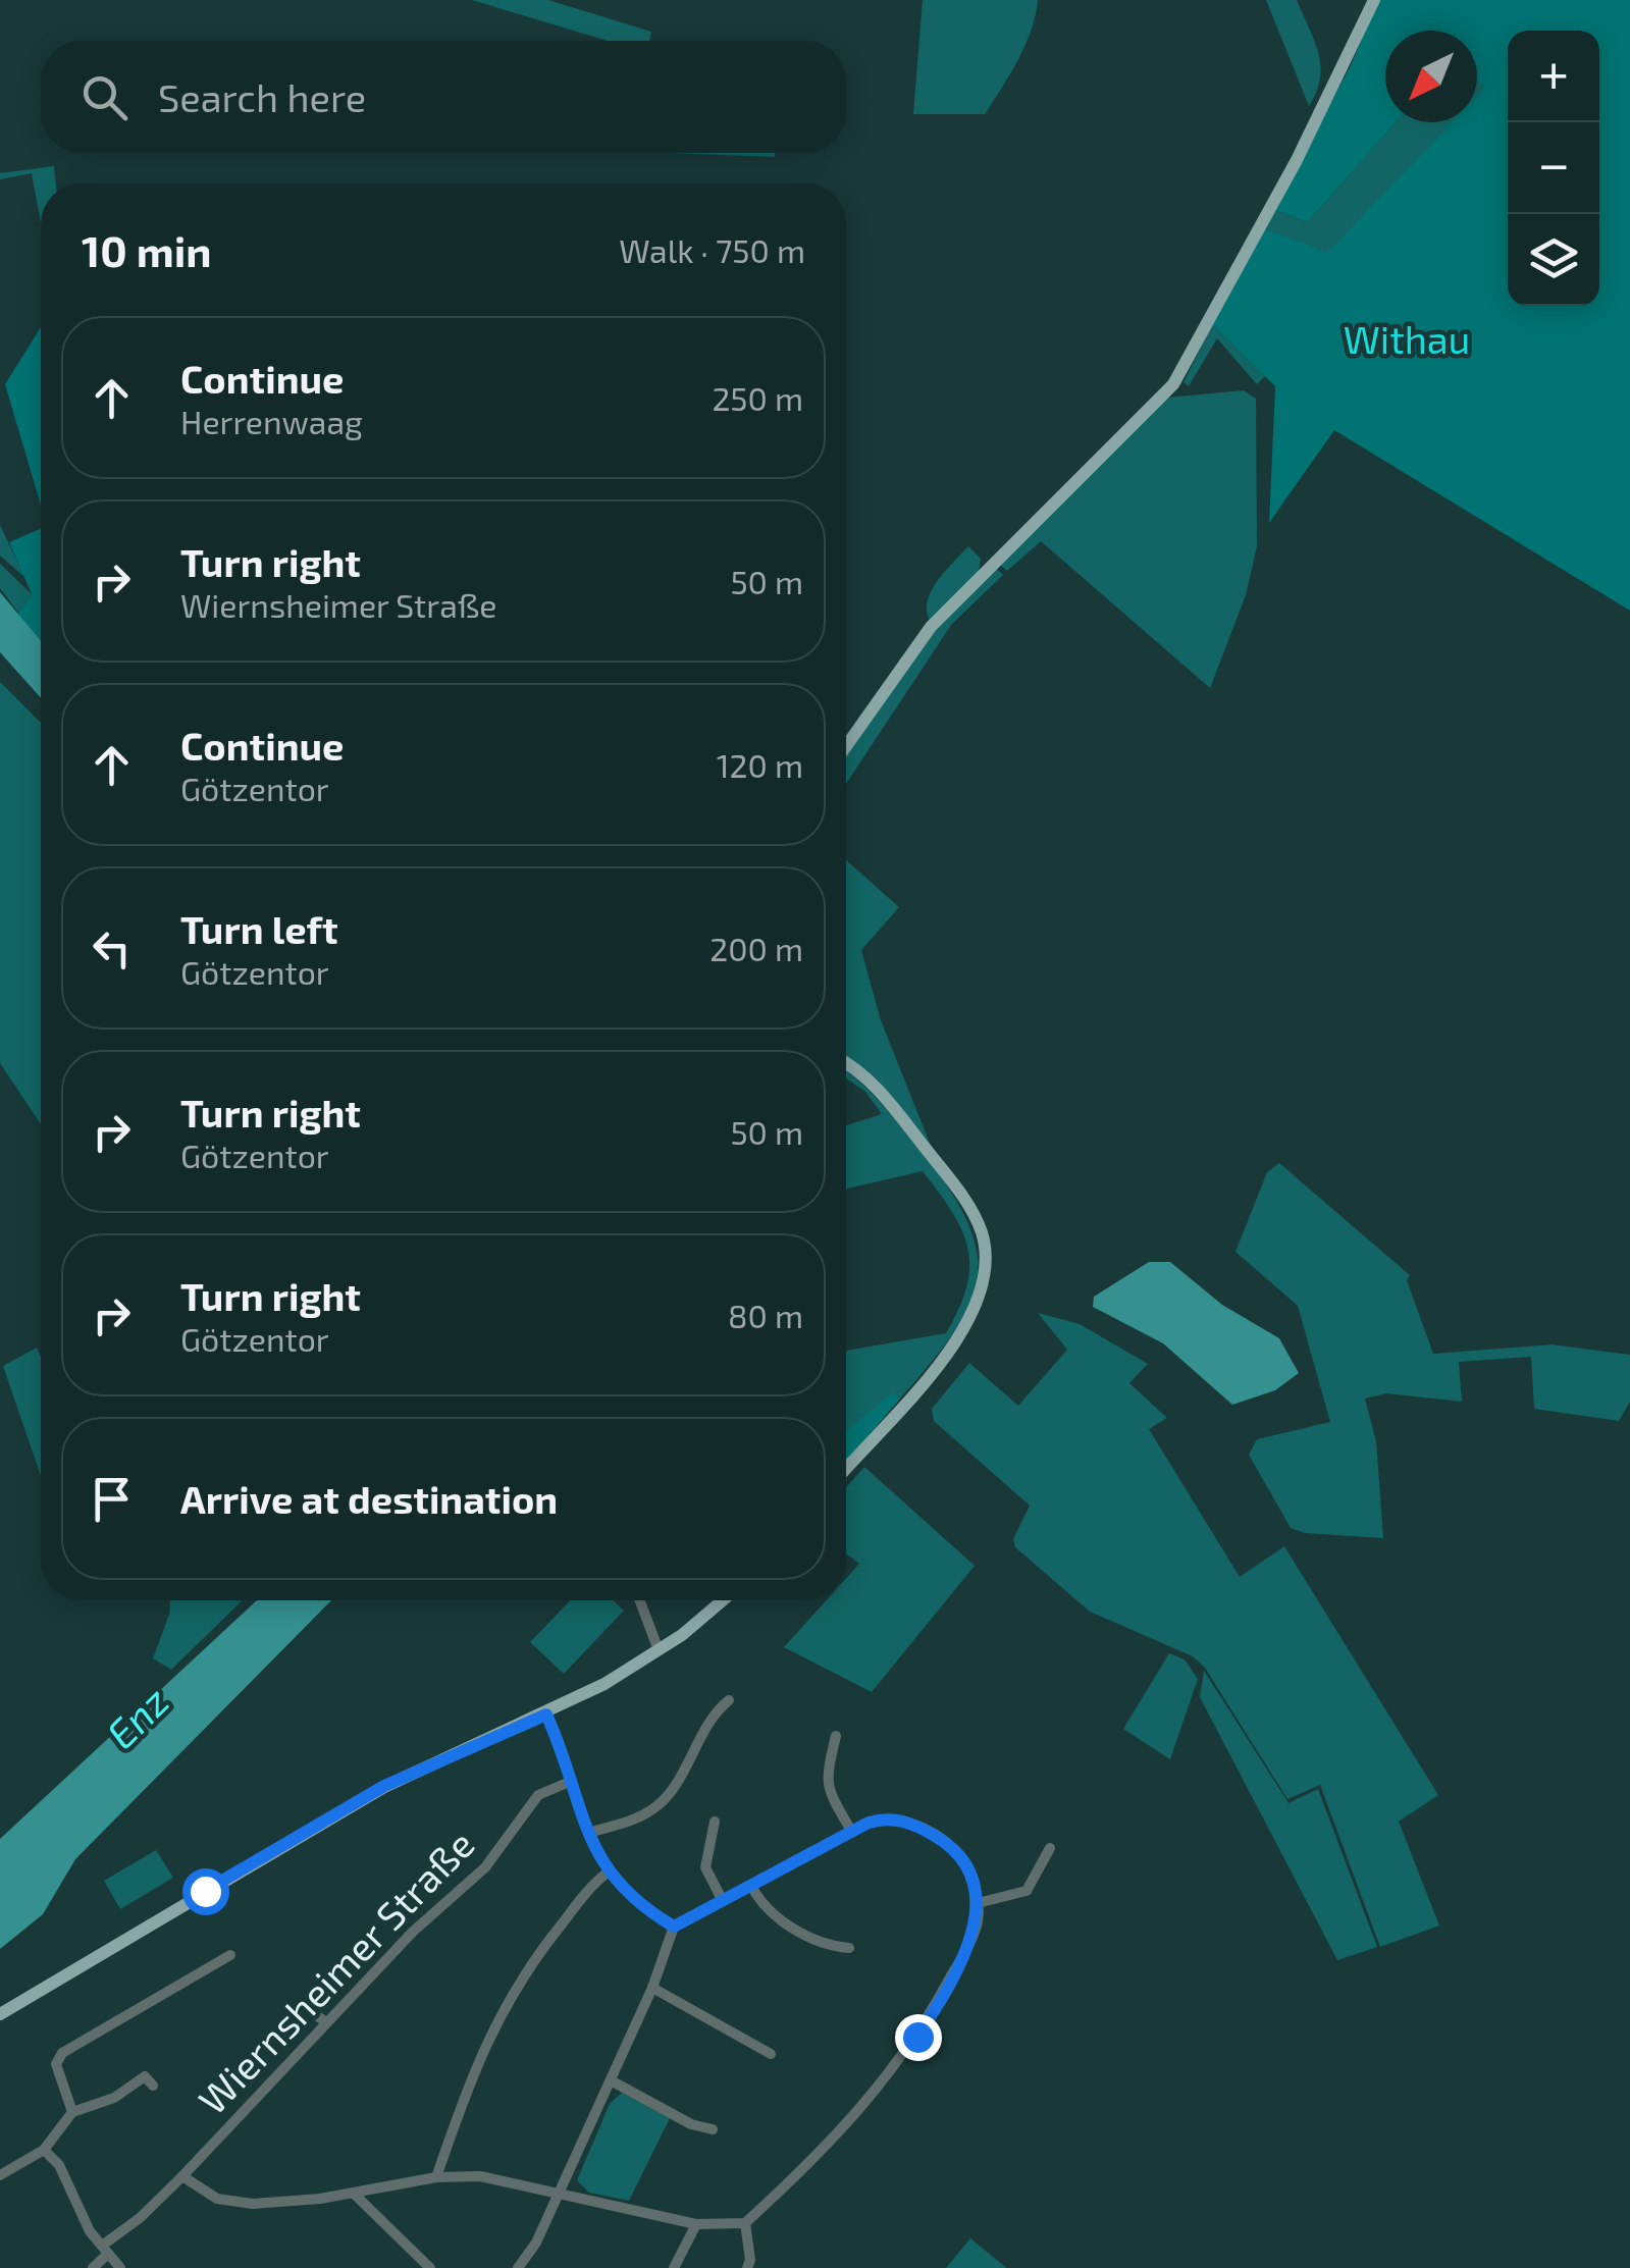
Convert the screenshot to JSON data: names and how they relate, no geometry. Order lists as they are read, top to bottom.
{
  "streets": {
    "street": ["Wiernsheimer Straße"]
  },
  "water": ["Enz"],
  "parks": ["Withau"],
  "north": "bottom left",
  "page": {
    "map_buttons": ["+", "−"],
    "search": "Search here",
    "heading": ["10 min", "Walk · 750 m"],
    "list": [
      ["Continue", "Herrenwaag", "250 m"],
      ["Turn right", "Wiernsheimer Straße", "50 m"],
      ["Continue", "Götzentor", "120 m"],
      ["Turn left", "Götzentor", "200 m"],
      ["Turn right", "Götzentor", "50 m"],
      ["Turn right", "Götzentor", "80 m"],
      "Arrive at destination"
    ]
  }
}
